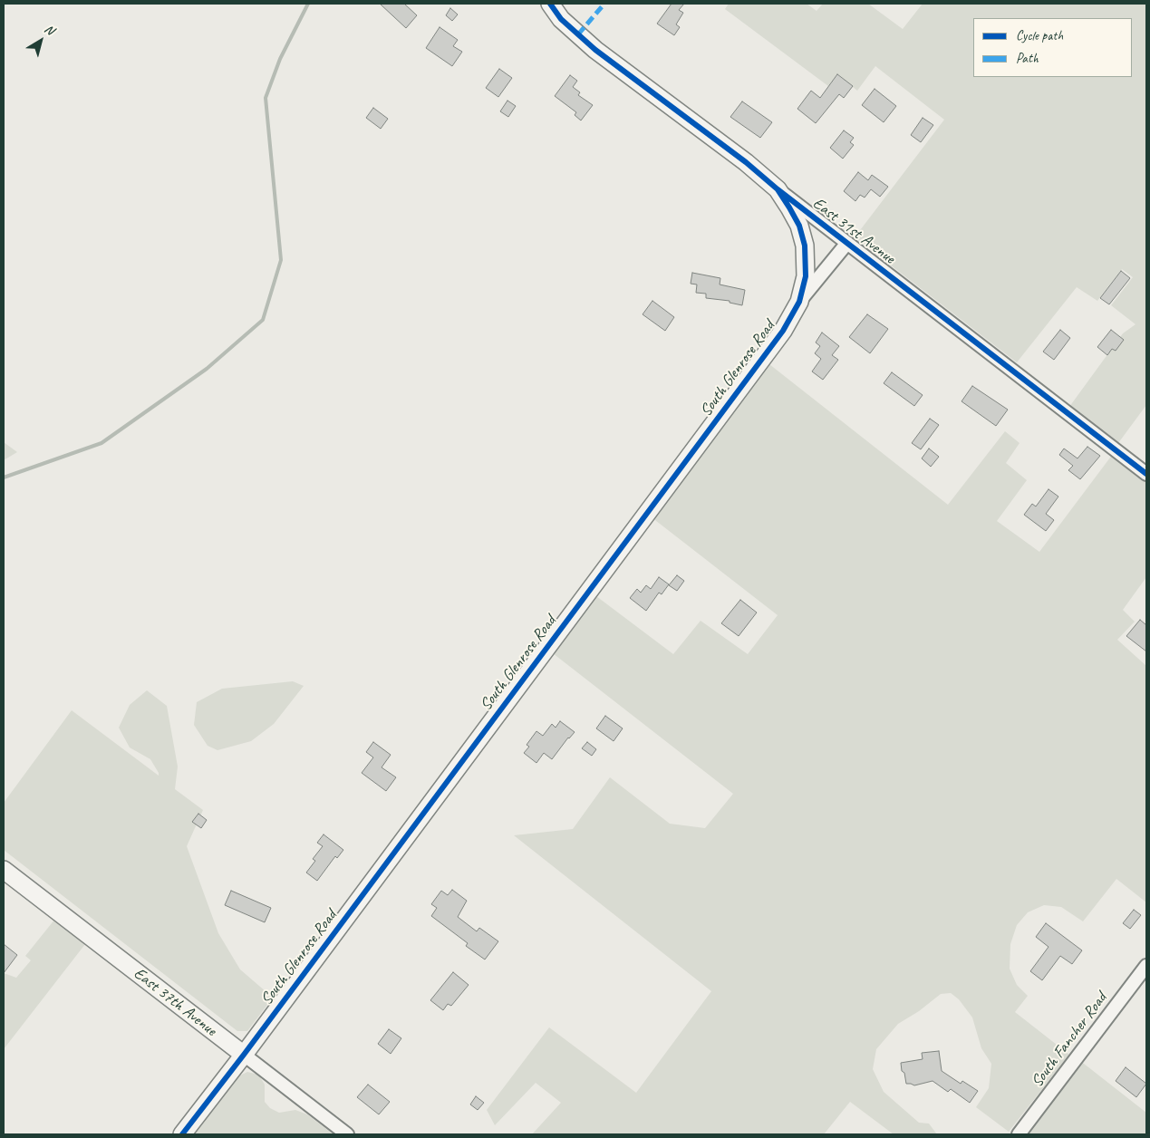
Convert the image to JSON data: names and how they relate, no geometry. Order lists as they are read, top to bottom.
{
  "streets": {
    "street": [
      "East 31st Avenue",
      "South Glenrose Road",
      "East 37th Avenue",
      "South Fancher Road"
    ]
  },
  "crossings": [
    ["East 31st Avenue", "South Glenrose Road"],
    ["South Glenrose Road", "East 37th Avenue"]
  ],
  "legend": ["Cycle path", "Path"],
  "north": "top right"
}
